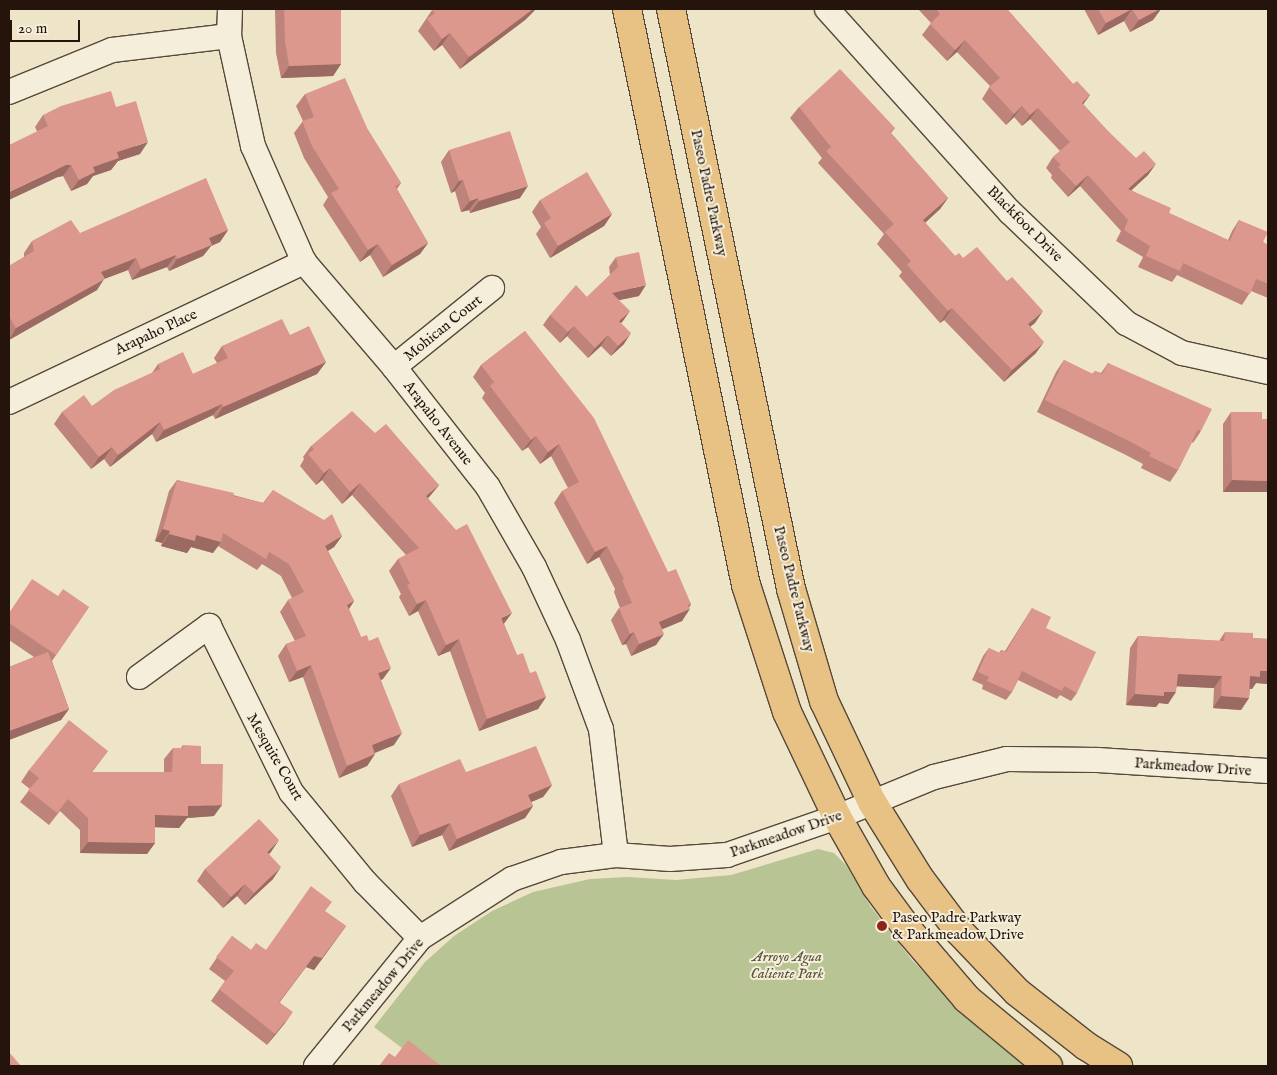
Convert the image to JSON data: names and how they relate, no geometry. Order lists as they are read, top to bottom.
{
  "streets": {
    "main road": ["Paseo Padre Parkway"],
    "street": [
      "Blackfoot Drive",
      "Mohican Court",
      "Arapaho Place",
      "Arapaho Avenue",
      "Mesquite Court",
      "Parkmeadow Drive"
    ]
  },
  "crossings": [
    ["Paseo Padre Parkway", "Parkmeadow Drive"],
    ["Mohican Court", "Arapaho Avenue"],
    ["Arapaho Place", "Arapaho Avenue"],
    ["Arapaho Avenue", "Parkmeadow Drive"],
    ["Mesquite Court", "Parkmeadow Drive"]
  ],
  "parks": ["Arroyo Agua Caliente Park"],
  "places": ["Paseo Padre Parkway & Parkmeadow Drive"],
  "scale_bar": "20 m"
}
